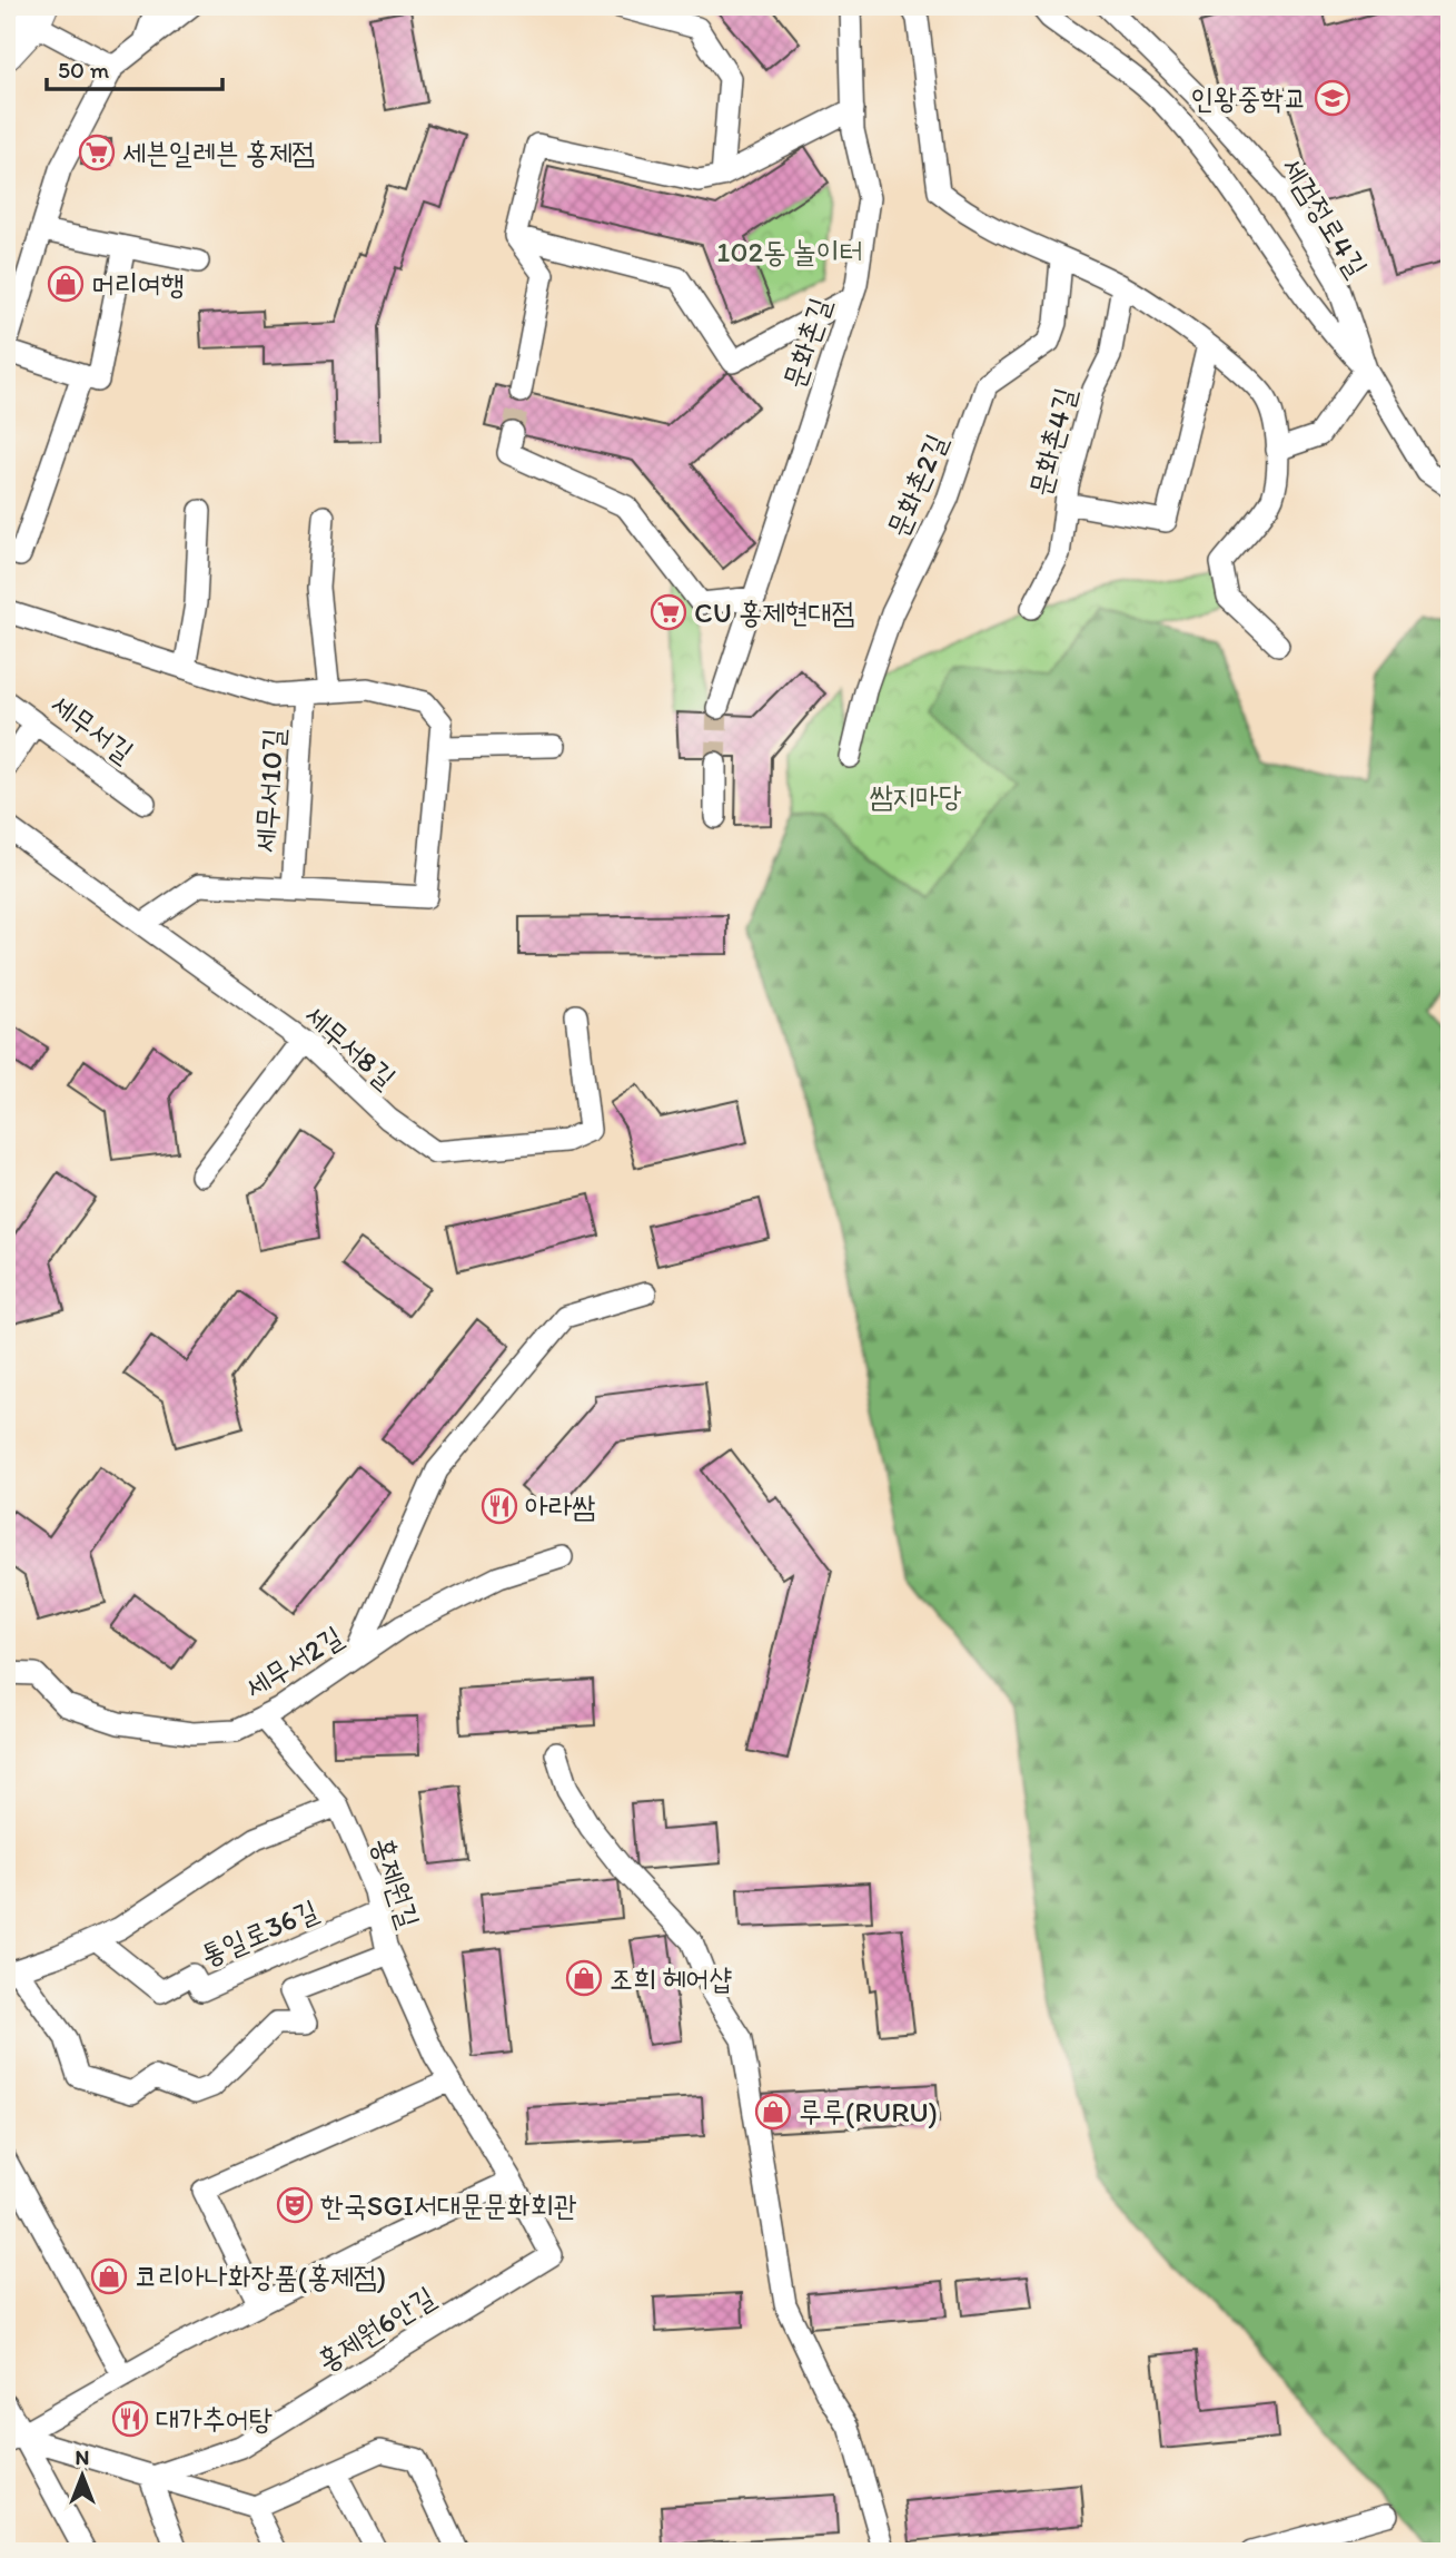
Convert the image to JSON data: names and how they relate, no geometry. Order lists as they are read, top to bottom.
{
  "streets": {
    "street": [
      "세검정로4길",
      "문화촌길",
      "문화촌4길",
      "문화촌2길",
      "세무서길",
      "세무서10길",
      "세무서8길",
      "세무서2길",
      "홍제원길",
      "통일로36길",
      "홍제원6안길"
    ]
  },
  "crossings": [
    ["세무서10길", "세무서8길"],
    ["세무서2길", "홍제원길"],
    ["홍제원길", "통일로36길"],
    ["홍제원길", "홍제원6안길"]
  ],
  "parks": ["102동 놀이터", "쌈지마당"],
  "places": {
    "school or university": ["인왕중학교"],
    "supermarket": ["세븐일레븐 홍제점", "CU 홍제현대점"],
    "shop": [
      "머리여행",
      "조희 헤어샵",
      "루루(RURU)",
      "코리아나화장품(홍제점)"
    ],
    "restaurant": ["아라쌈", "대가추어탕"],
    "theatre": ["한국SGI서대문문화회관"]
  },
  "scale_bar": "50 m",
  "north": "top"
}
